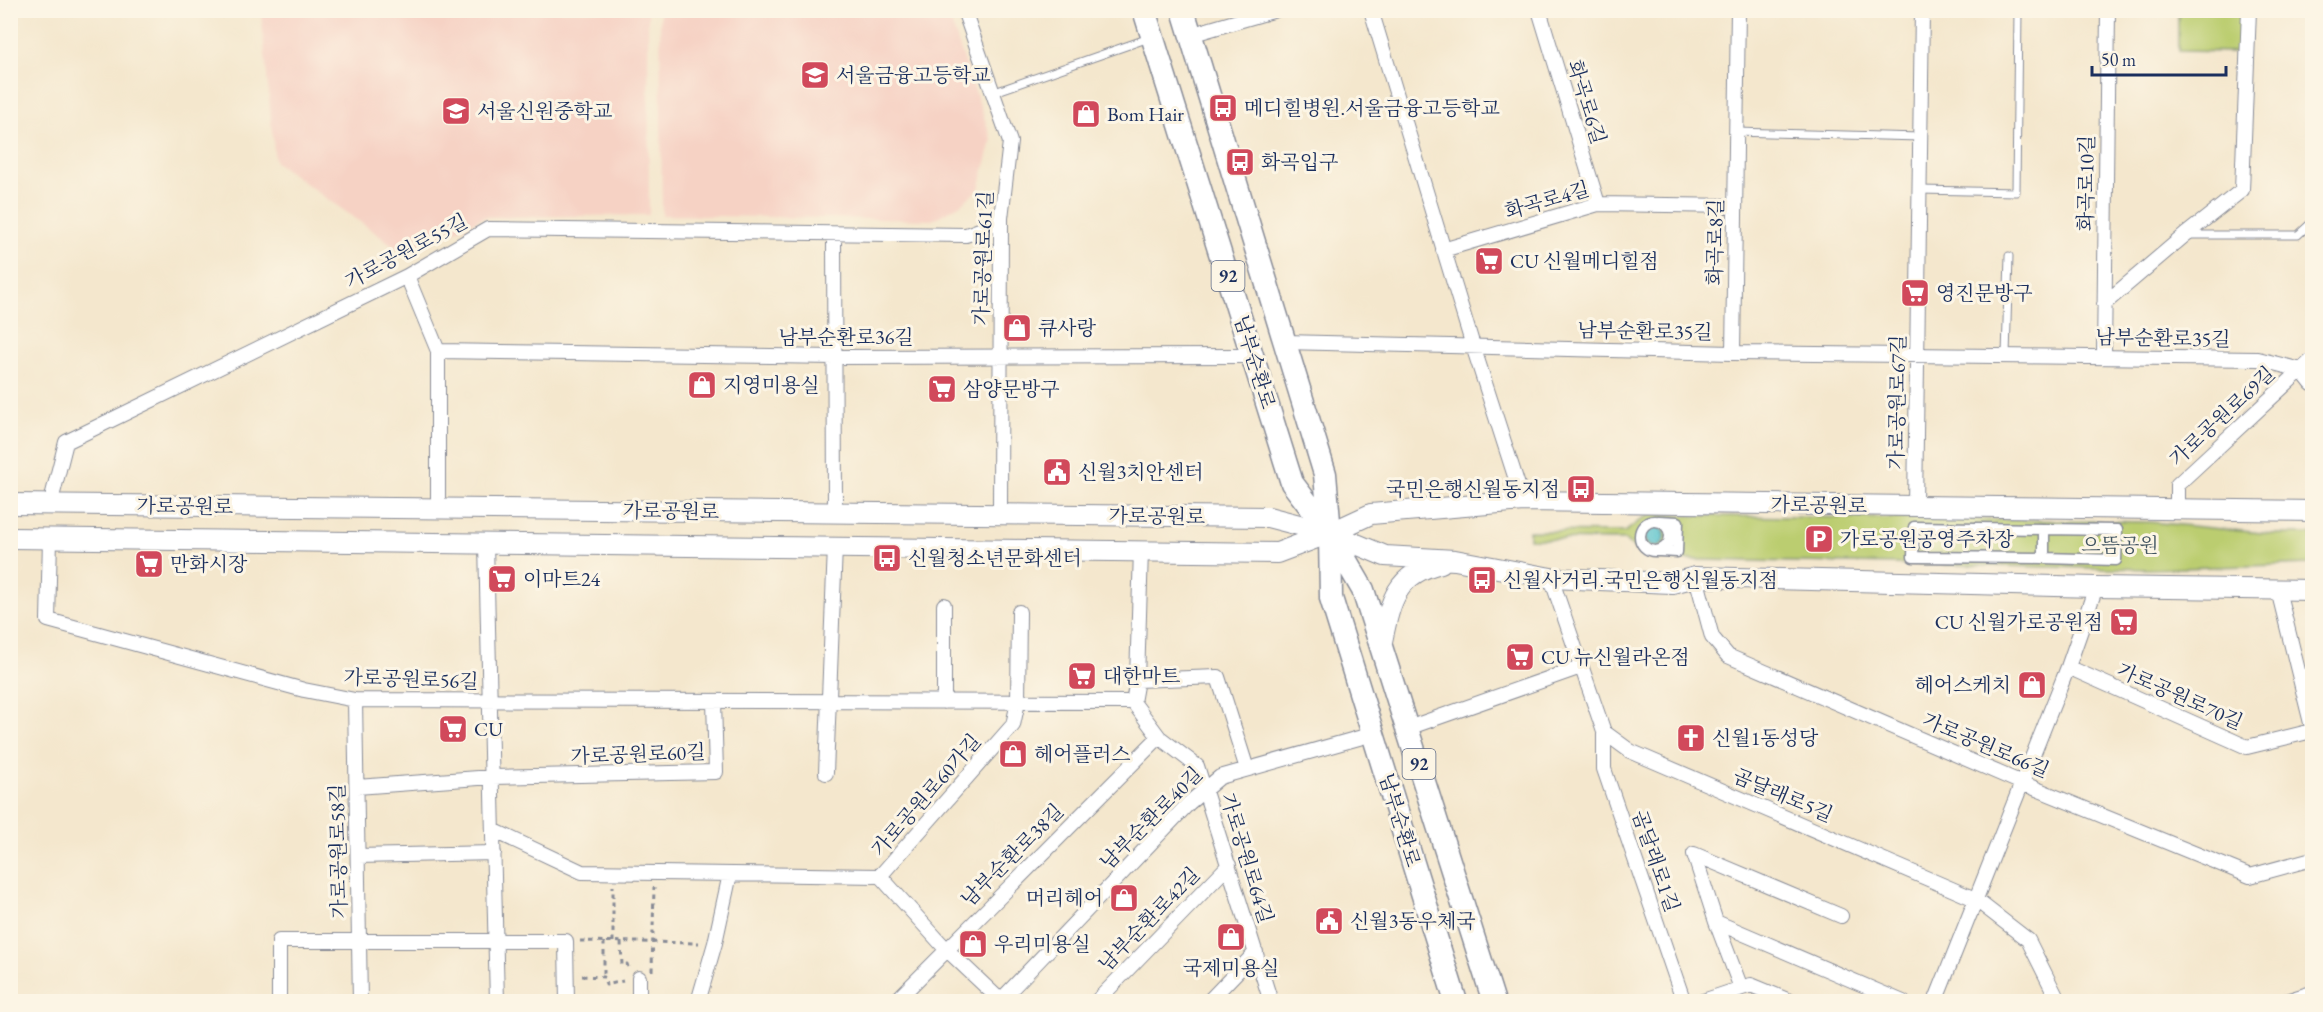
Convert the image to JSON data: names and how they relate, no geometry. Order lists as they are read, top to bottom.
{
  "streets": {
    "main road": ["92", "남부순환로", "가로공원로"],
    "street": [
      "화곡로6길",
      "화곡로10길",
      "화곡로4길",
      "화곡로8길",
      "가로공원로55길",
      "가로공원로61길",
      "남부순환로35길",
      "남부순환로36길",
      "가로공원로67길",
      "가로공원로69길",
      "가로공원로56길",
      "가로공원로70길",
      "가로공원로66길",
      "가로공원로60길",
      "가로공원로60가길",
      "곰달래로5길",
      "남부순환로40길",
      "가로공원로58길",
      "남부순환로38길",
      "가로공원로64길",
      "곰달래로1길",
      "남부순환로42길"
    ]
  },
  "crossings": [
    ["화곡로6길", "화곡로4길"],
    ["화곡로10길", "남부순환로35길"],
    ["화곡로4길", "화곡로8길"],
    ["화곡로8길", "남부순환로35길"],
    ["가로공원로55길", "가로공원로61길"],
    ["가로공원로55길", "가로공원로"],
    ["가로공원로61길", "남부순환로36길"],
    ["가로공원로61길", "가로공원로"],
    ["남부순환로35길", "남부순환로"],
    ["남부순환로35길", "가로공원로67길"],
    ["남부순환로35길", "가로공원로69길"],
    ["남부순환로36길", "남부순환로"],
    ["남부순환로", "가로공원로"],
    ["남부순환로", "남부순환로40길"],
    ["가로공원로67길", "가로공원로"],
    ["가로공원로69길", "가로공원로"],
    ["가로공원로", "가로공원로56길"],
    ["가로공원로", "가로공원로66길"],
    ["가로공원로56길", "가로공원로60길"],
    ["가로공원로56길", "가로공원로60가길"],
    ["가로공원로56길", "가로공원로58길"],
    ["가로공원로56길", "가로공원로64길"],
    ["가로공원로60길", "가로공원로58길"],
    ["곰달래로5길", "곰달래로1길"],
    ["남부순환로40길", "가로공원로64길"],
    ["남부순환로38길", "가로공원로64길"],
    ["가로공원로64길", "남부순환로42길"]
  ],
  "parks": ["으뜸공원"],
  "places": {
    "school or university": ["서울금융고등학교", "서울신원중학교"],
    "bus stop": [
      "메디힐병원.서울금융고등학교",
      "화곡입구",
      "국민은행신월동지점",
      "신월청소년문화센터",
      "신월사거리.국민은행신월동지점"
    ],
    "shop": [
      "Bom Hair",
      "큐사랑",
      "지영미용실",
      "헤어스케치",
      "헤어플러스",
      "머리헤어",
      "국제미용실",
      "우리미용실"
    ],
    "supermarket": [
      "CU 신월메디힐점",
      "영진문방구",
      "삼양문방구",
      "만화시장",
      "이마트24",
      "CU 신월가로공원점",
      "CU 뉴신월라온점",
      "대한마트",
      "CU"
    ],
    "public building": ["신월3치안센터", "신월3동우체국"],
    "parking": ["가로공원공영주차장"],
    "church": ["신월1동성당"]
  },
  "scale_bar": "50 m"
}
